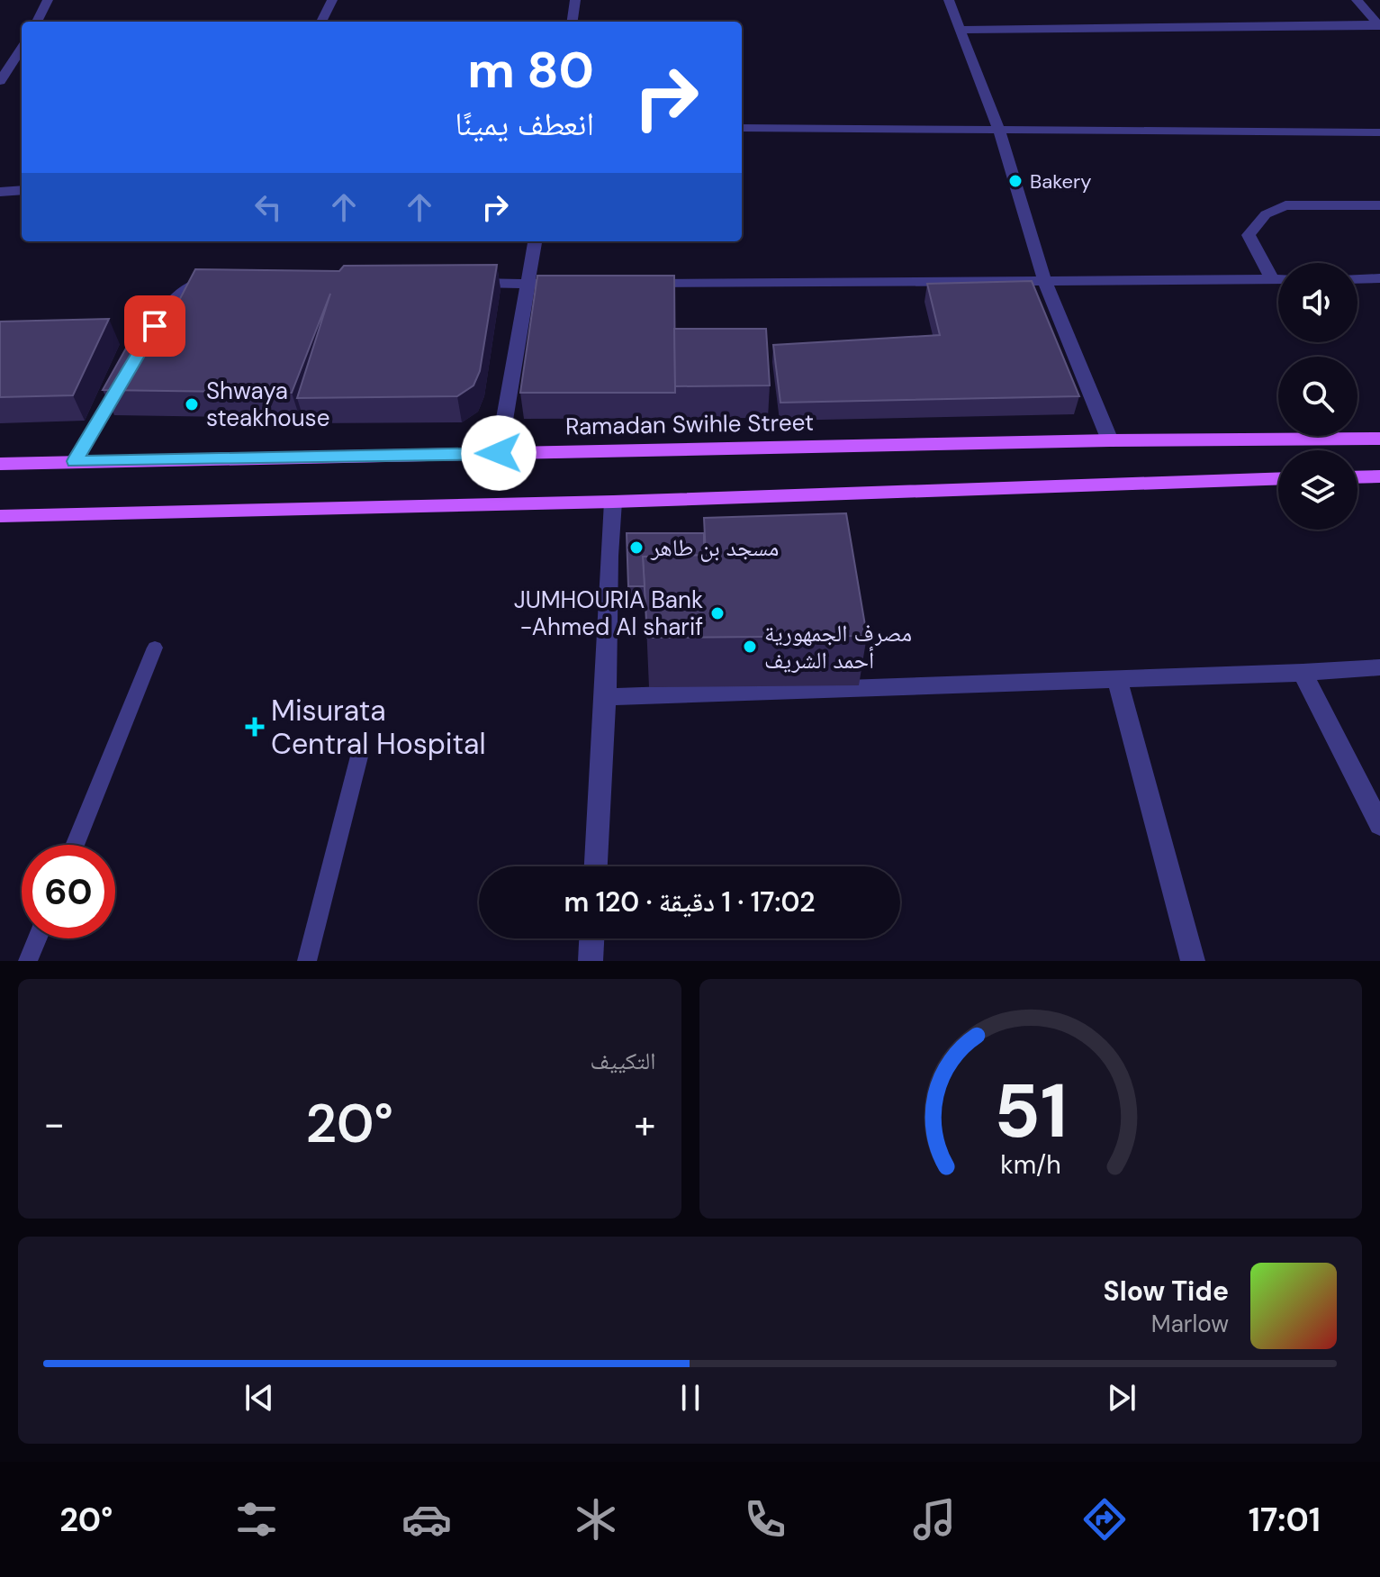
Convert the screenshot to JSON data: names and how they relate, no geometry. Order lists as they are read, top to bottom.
{
  "streets": {
    "main road": ["Ramadan Swihle Street"]
  },
  "places": {
    "other": [
      "Bakery",
      "Shwaya steakhouse",
      "مسجد بن طاهر",
      "JUMHOURIA Bank -Ahmed Al sharif",
      "مصرف الجمهورية أحمد الشريف"
    ],
    "health": ["Misurata Central Hospital"]
  },
  "page": {
    "turn": ["80 m", "انعطف يمينًا"],
    "limit": "60",
    "trip": "17:02 · 1 دقيقة · 120 m",
    "tile": "التكييف",
    "heat": ["−", "20°", "+"],
    "song": ["Slow Tide", "Marlow"],
    "tabs": ["17:01", "20°"],
    "gauge": ["51", "km/h"]
  }
}
